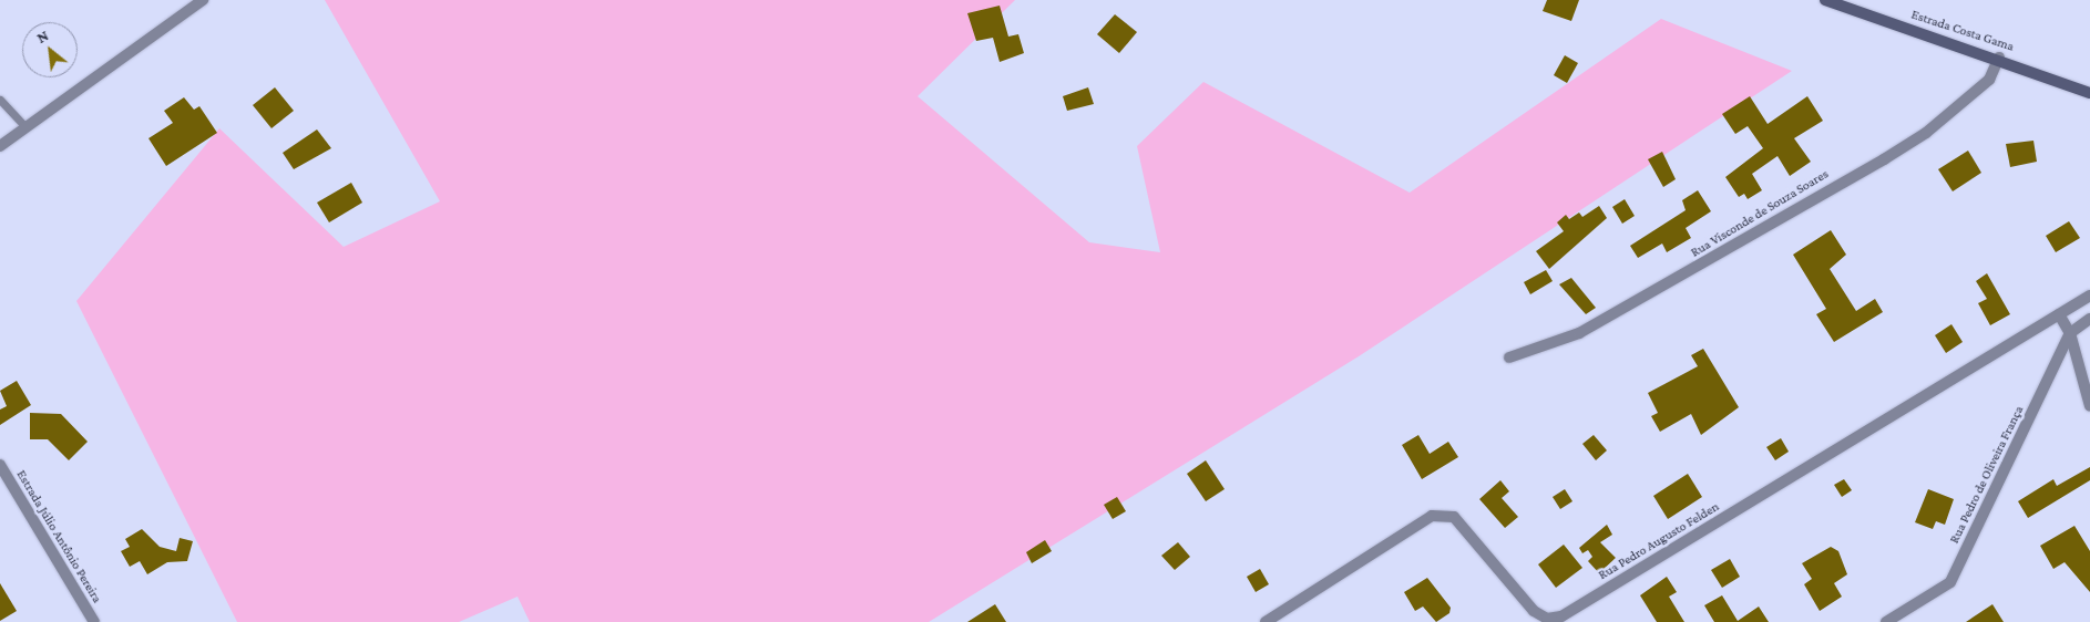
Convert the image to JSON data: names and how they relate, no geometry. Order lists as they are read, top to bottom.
{
  "streets": {
    "main road": ["Estrada Costa Gama"],
    "street": [
      "Rua Visconde de Souza Soares",
      "Rua Pedro de Oliveira França",
      "Estrada Júlio Antônio Pereira",
      "Rua Pedro Augusto Felden"
    ]
  },
  "crossings": [
    ["Estrada Costa Gama", "Rua Visconde de Souza Soares"]
  ],
  "north": "top left"
}
